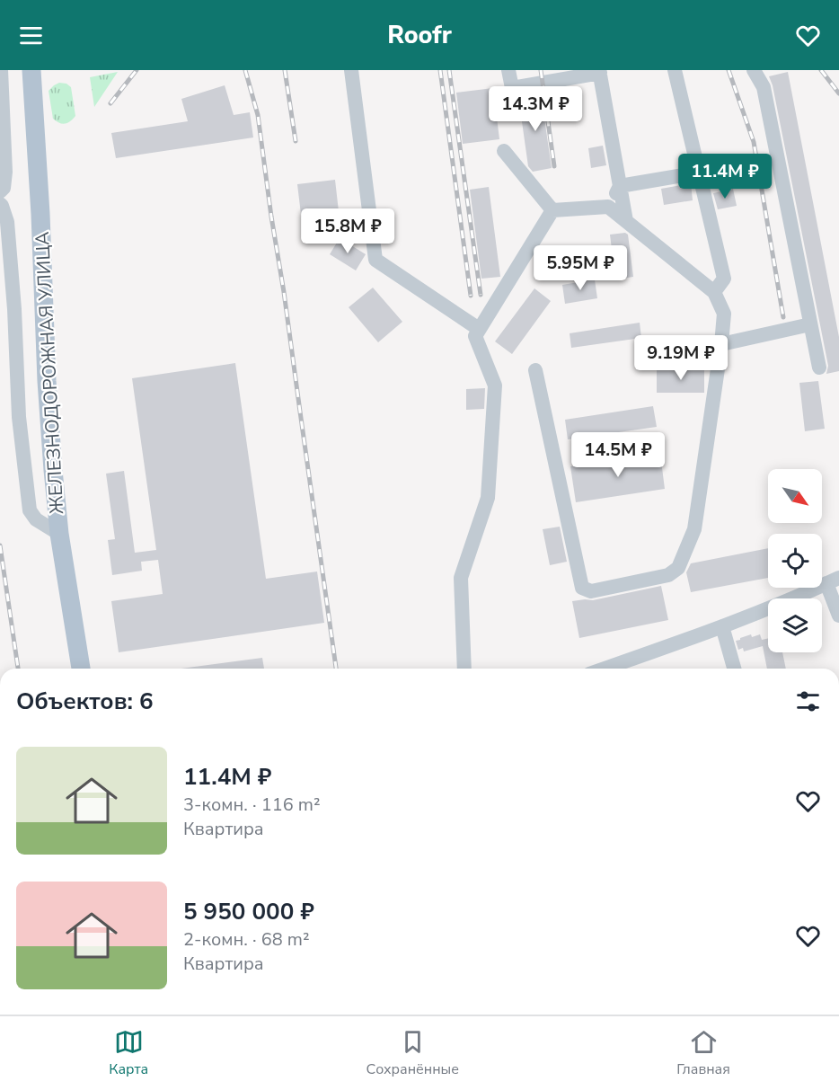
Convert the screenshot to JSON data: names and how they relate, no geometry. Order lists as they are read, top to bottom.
{
  "streets": {
    "main road": ["ЖЕЛЕЗНОДОРОЖНАЯ УЛИЦА"]
  },
  "north": "bottom right",
  "page": {
    "header": "Roofr",
    "price": [
      "14.3M ₽",
      "11.4M ₽",
      "15.8M ₽",
      "5.95M ₽",
      "9.19M ₽",
      "14.5M ₽"
    ],
    "heading": "Объектов: 6",
    "list": [
      {
        "name": "11.4M ₽",
        "note": "3-комн. · 116 m² · Квартира"
      },
      {
        "name": "5 950 000 ₽",
        "note": "2-комн. · 68 m² · Квартира"
      }
    ],
    "tabs": ["Карта", "Сохранённые", "Главная"]
  }
}
